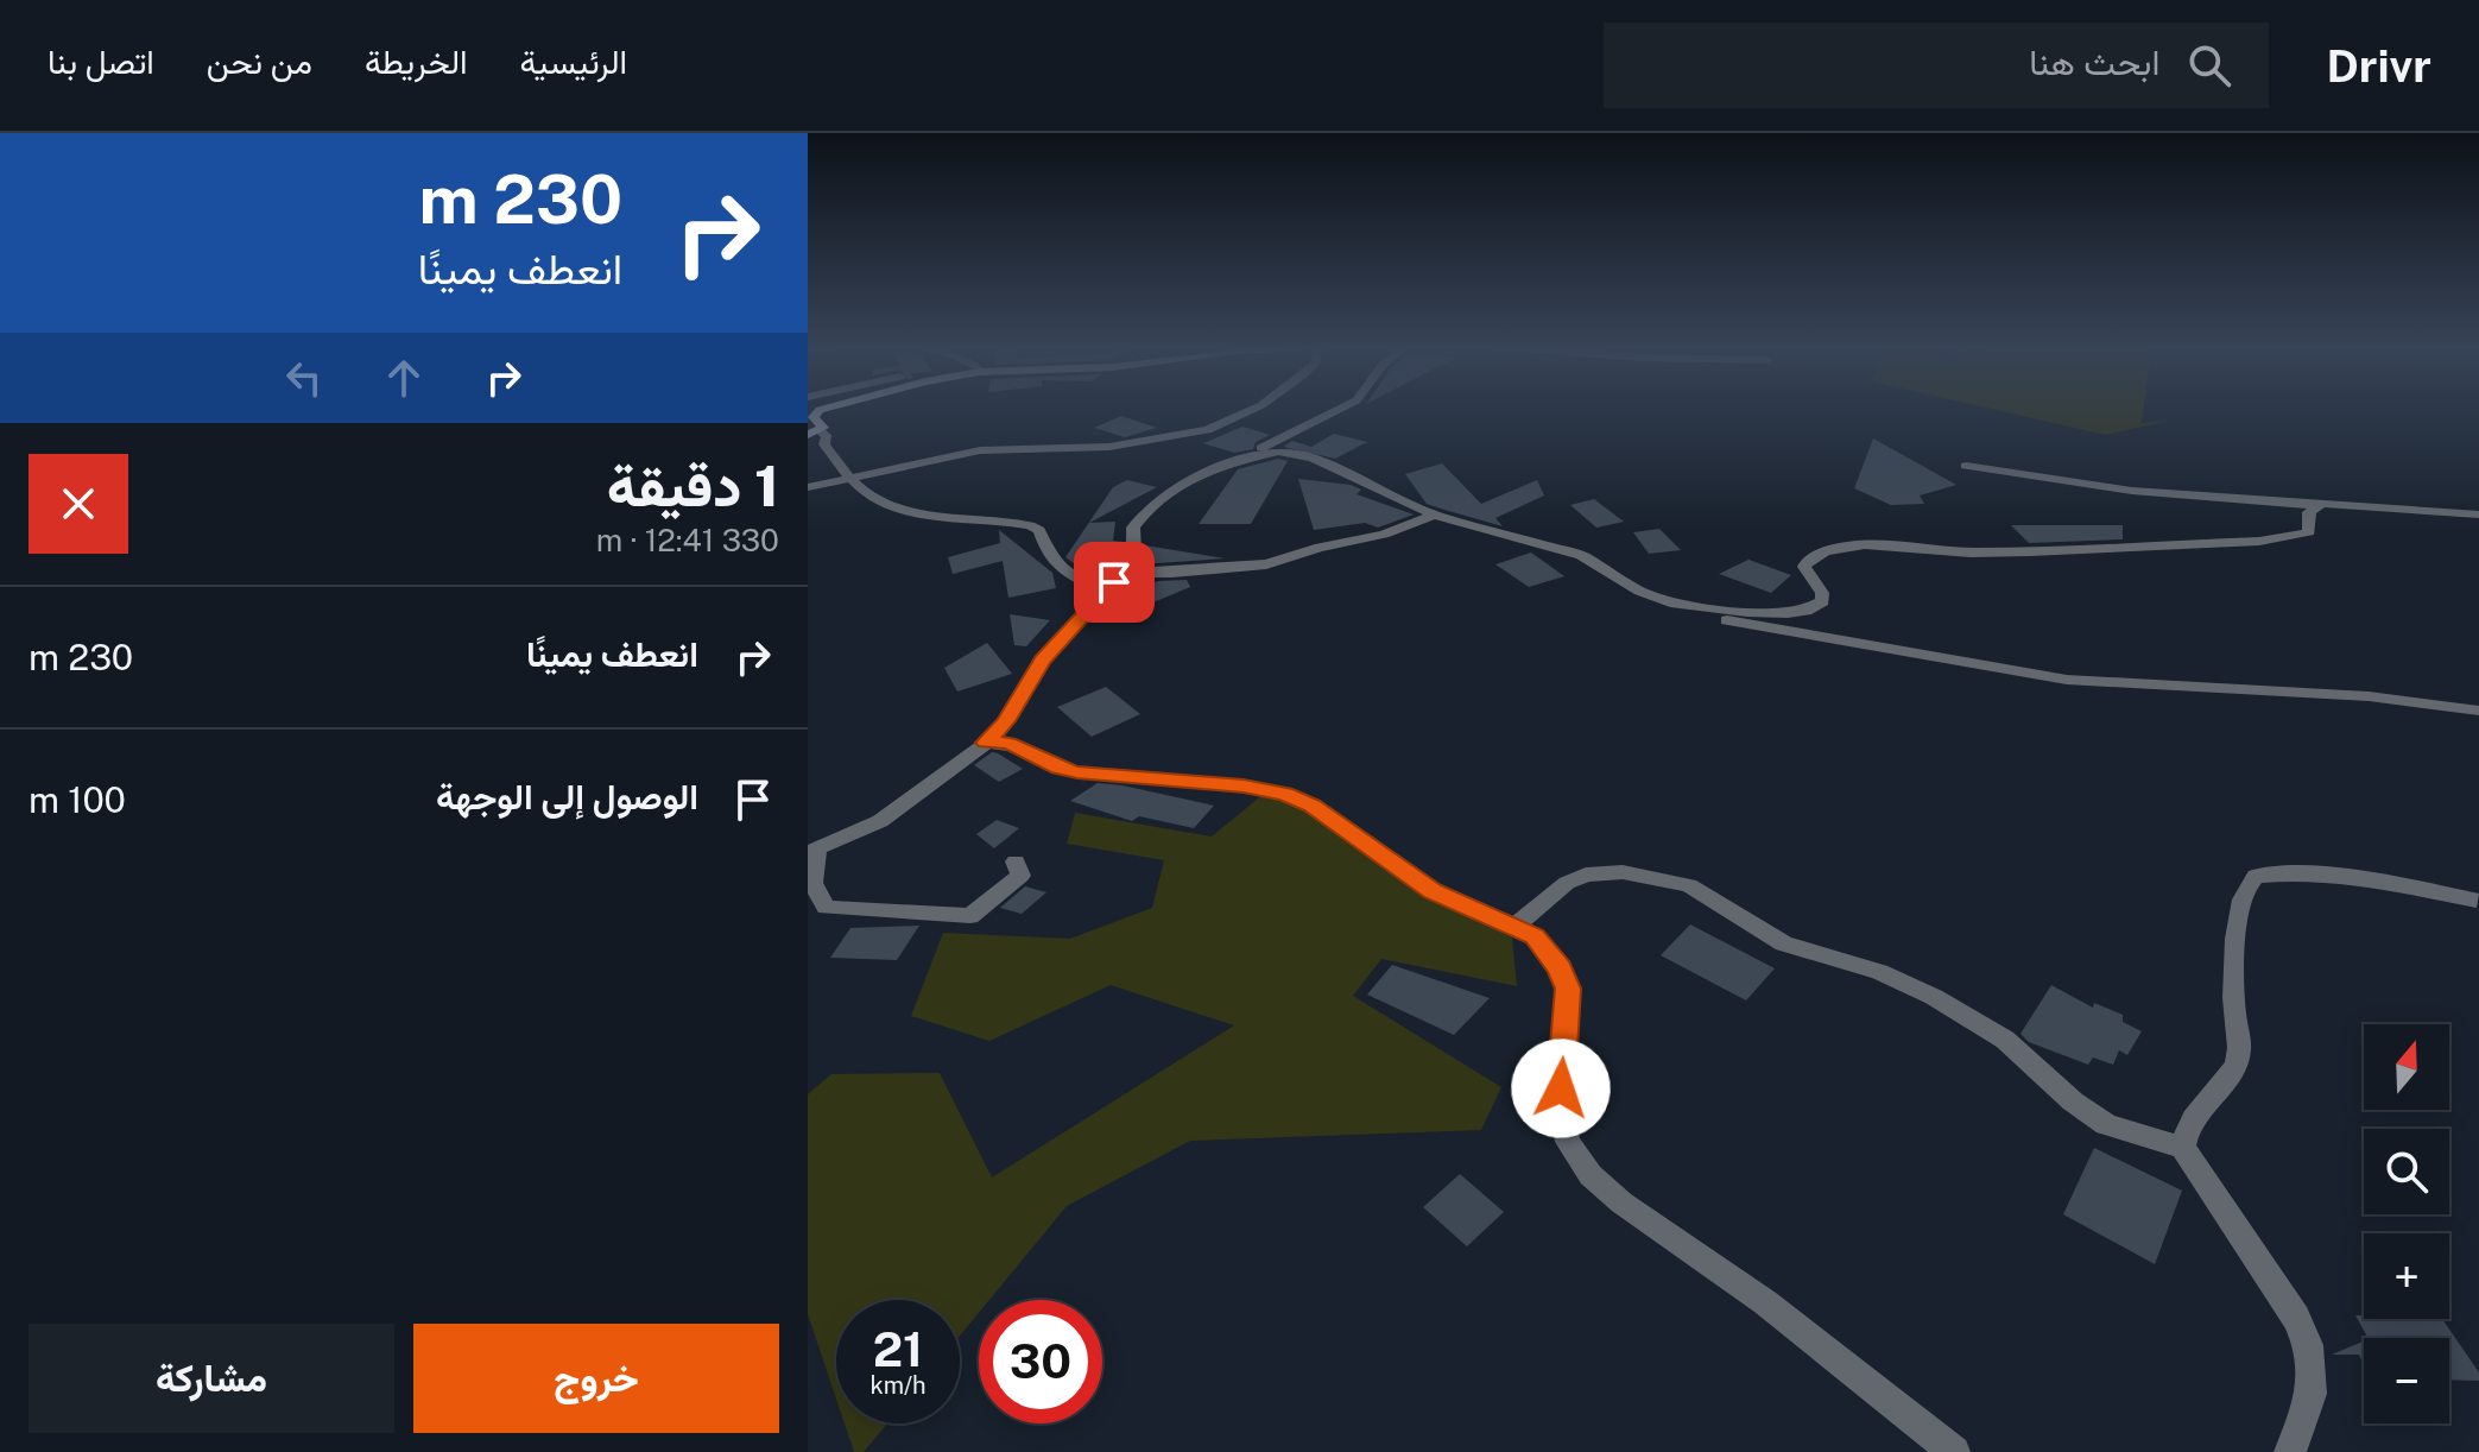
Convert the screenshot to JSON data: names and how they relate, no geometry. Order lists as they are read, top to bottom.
{
  "north": "top",
  "page": {
    "header": "Drivr",
    "search": "ابحث هنا",
    "nav": [
      "الرئيسية",
      "الخريطة",
      "من نحن",
      "اتصل بنا"
    ],
    "turn": ["230 m", "انعطف يمينًا"],
    "heading": ["1 دقيقة", "330 m · 12:41"],
    "list": [
      {
        "name": "انعطف يمينًا",
        "value": "230 m"
      },
      {
        "name": "الوصول إلى الوجهة",
        "value": "100 m"
      }
    ],
    "map_buttons": ["+", "−"],
    "speed": "21 km/h",
    "limit": "30",
    "buttons": ["خروج", "مشاركة"]
  }
}
